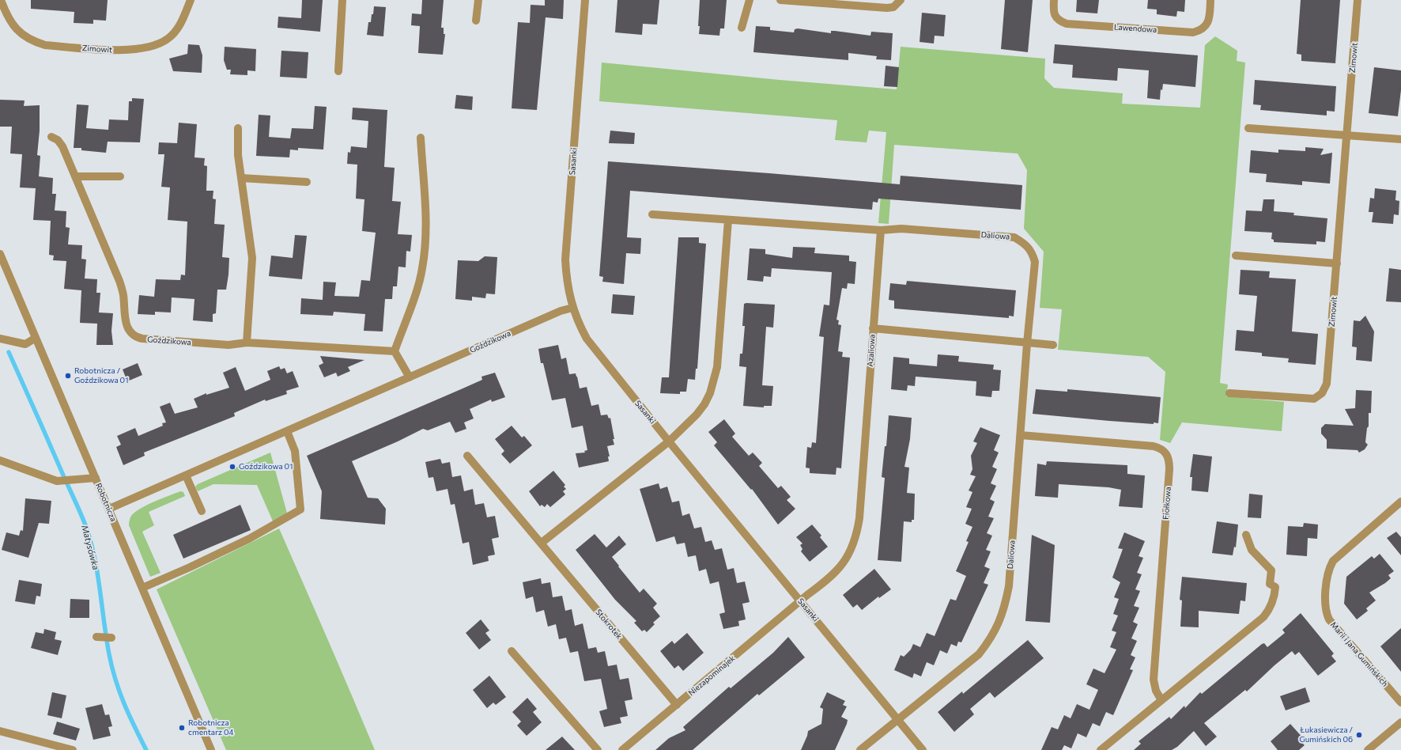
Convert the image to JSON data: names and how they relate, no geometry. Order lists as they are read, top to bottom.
{
  "streets": {
    "street": [
      "Lawendowa",
      "Zimowit",
      "Sasanki",
      "Daliowa",
      "Goździkowa",
      "Azaliowa",
      "Robotnicza",
      "Fiołkowa",
      "Stokrotek",
      "Marii i Jana Gumińskich",
      "Niezapominajek"
    ]
  },
  "crossings": [
    ["Sasanki", "Daliowa"],
    ["Sasanki", "Goździkowa"],
    ["Sasanki", "Azaliowa"],
    ["Sasanki", "Niezapominajek"],
    ["Daliowa", "Azaliowa"],
    ["Daliowa", "Fiołkowa"],
    ["Goździkowa", "Robotnicza"],
    ["Azaliowa", "Niezapominajek"],
    ["Stokrotek", "Niezapominajek"]
  ],
  "water": ["Matysówka"],
  "places": [
    "Robotnicza / Goździkowa 01",
    "Goździkowa 01",
    "Robotnicza cmentarz 04",
    "Łukasiewicza / Gumińskich 06"
  ]
}
